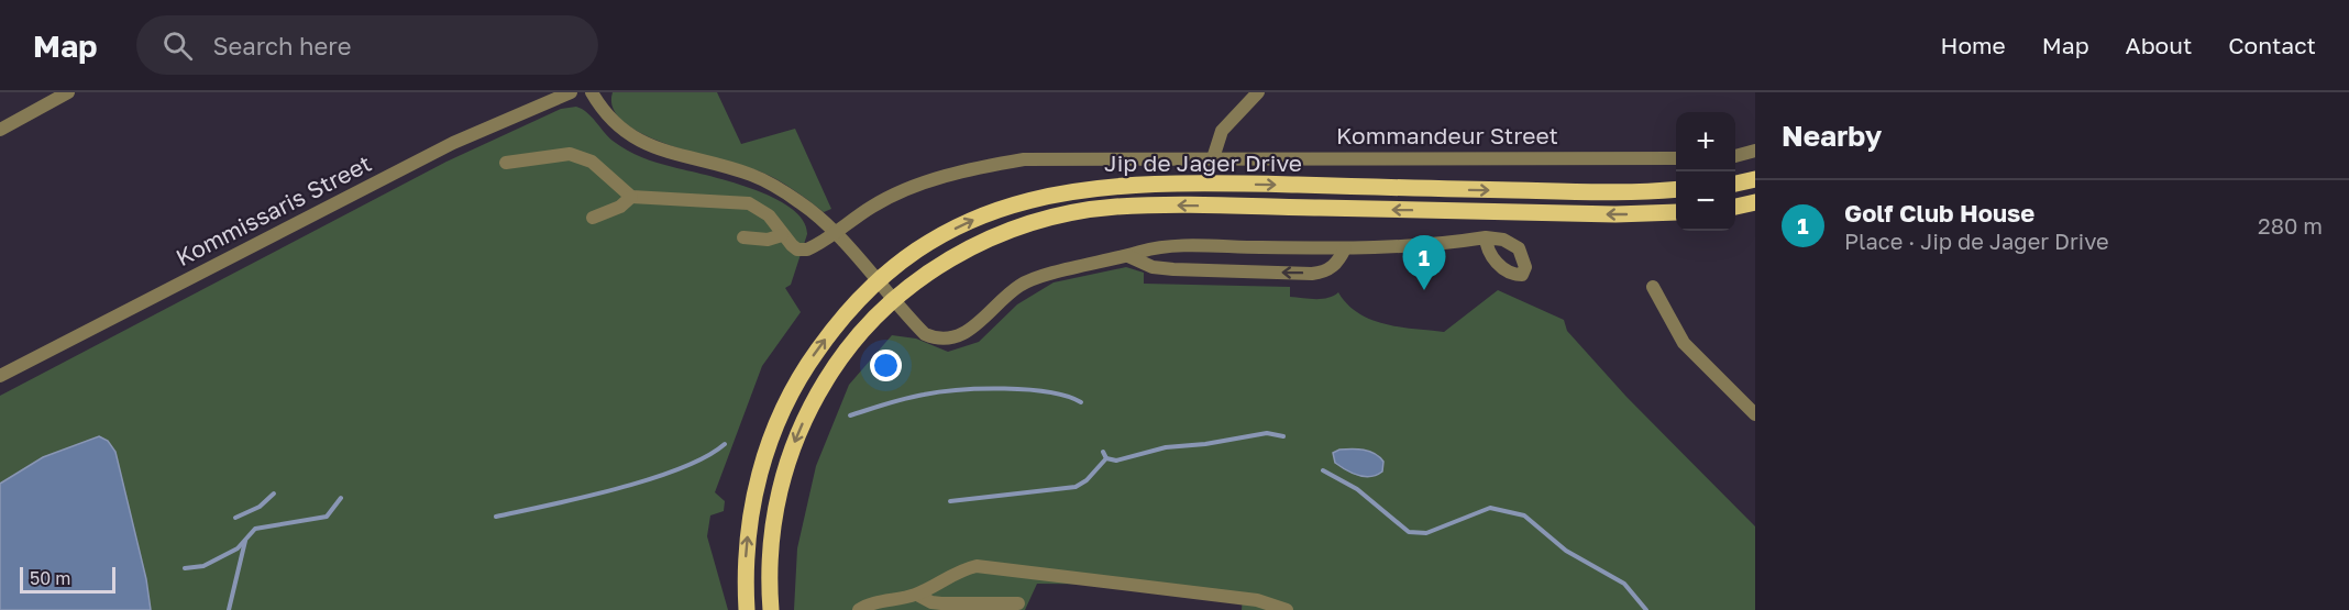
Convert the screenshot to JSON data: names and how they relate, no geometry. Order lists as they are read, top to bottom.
{
  "streets": {
    "main road": ["Jip de Jager Drive"],
    "street": ["Kommandeur Street", "Kommissaris Street"]
  },
  "scale_bar": "50 m",
  "page": {
    "header": "Map",
    "search": "Search here",
    "nav": [
      "Home",
      "Map",
      "About",
      "Contact"
    ],
    "heading": "Nearby",
    "map_buttons": ["+", "−"],
    "list": [
      {
        "mark": "1",
        "name": "Golf Club House",
        "note": "Place · Jip de Jager Drive",
        "value": "280 m"
      }
    ],
    "pins": "1",
    "scale": "50 m"
  }
}
